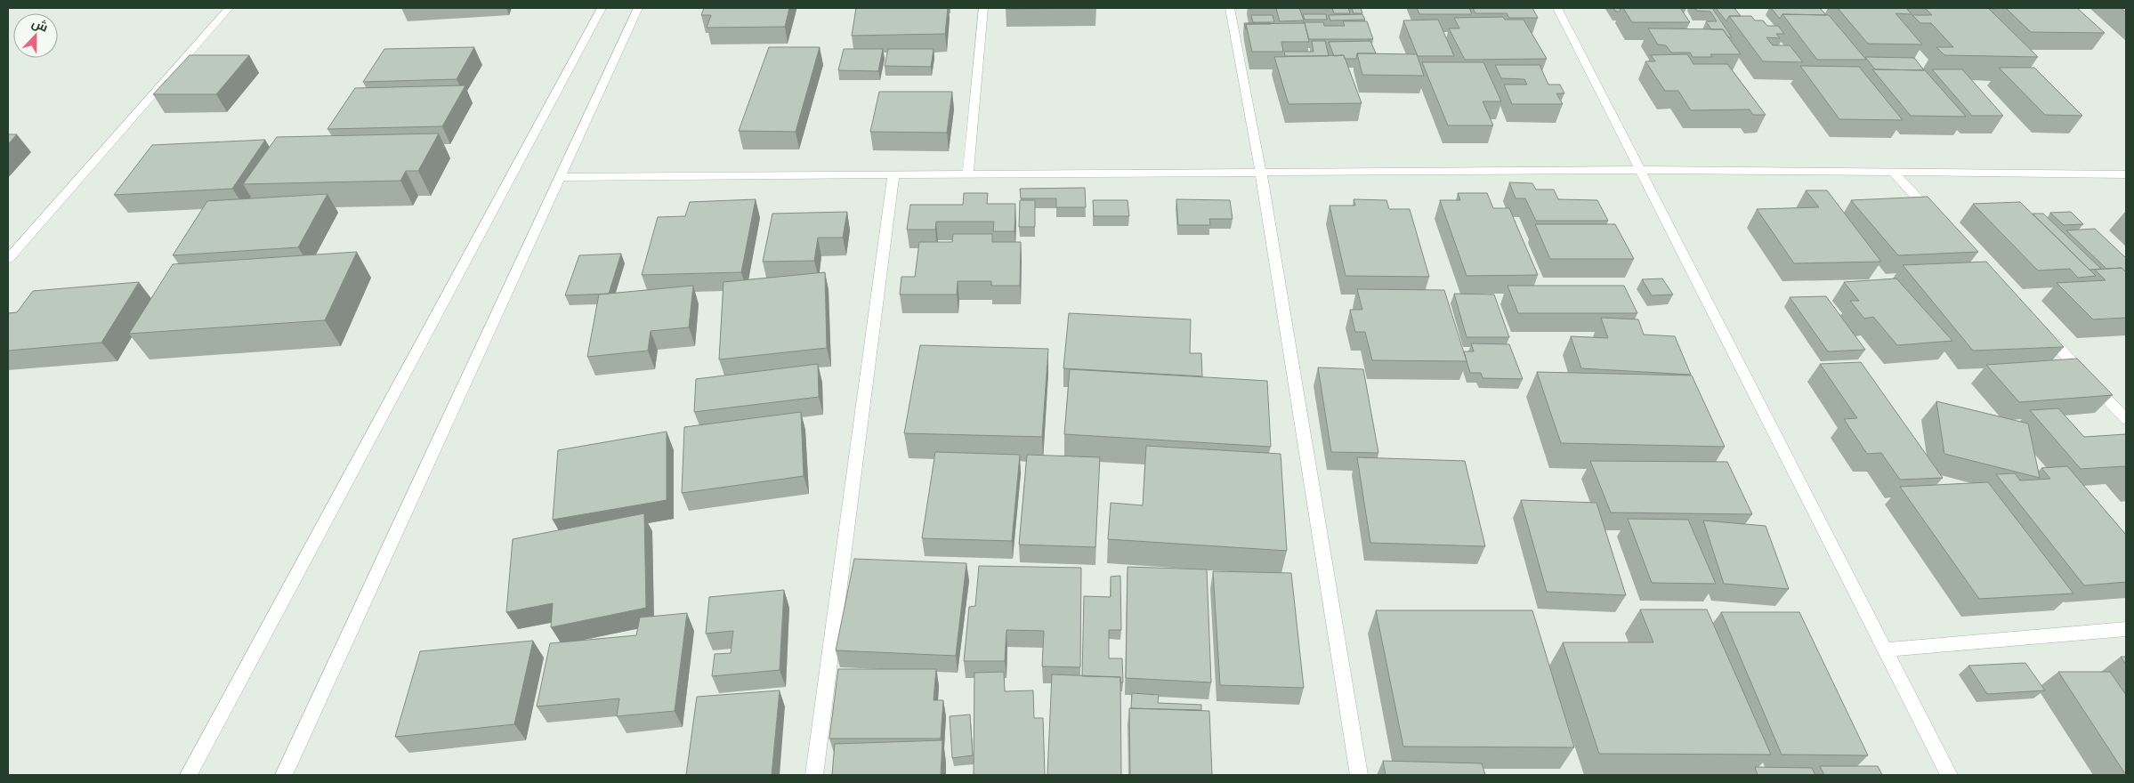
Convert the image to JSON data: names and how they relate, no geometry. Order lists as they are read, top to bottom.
{
  "north": "top"
}
